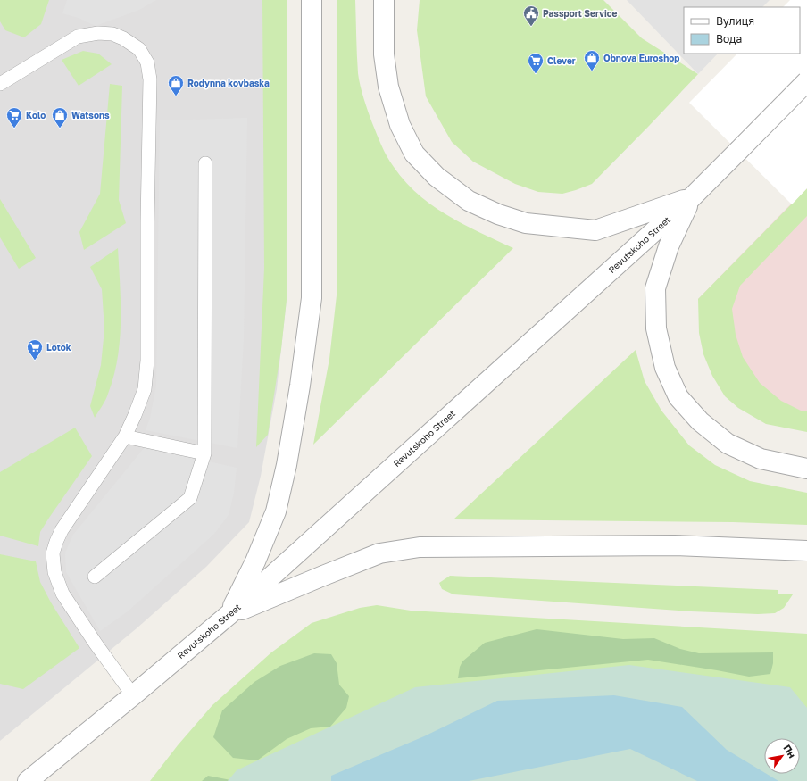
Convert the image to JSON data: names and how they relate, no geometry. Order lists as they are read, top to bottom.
{
  "streets": {
    "street": ["Revutskoho Street"]
  },
  "places": {
    "public building": ["Passport Service"],
    "shop": ["Obnova Euroshop", "Rodynna kovbaska", "Watsons"],
    "supermarket": ["Clever", "Kolo", "Lotok"]
  },
  "legend": ["Вулиця", "Вода"],
  "north": "top right"
}
